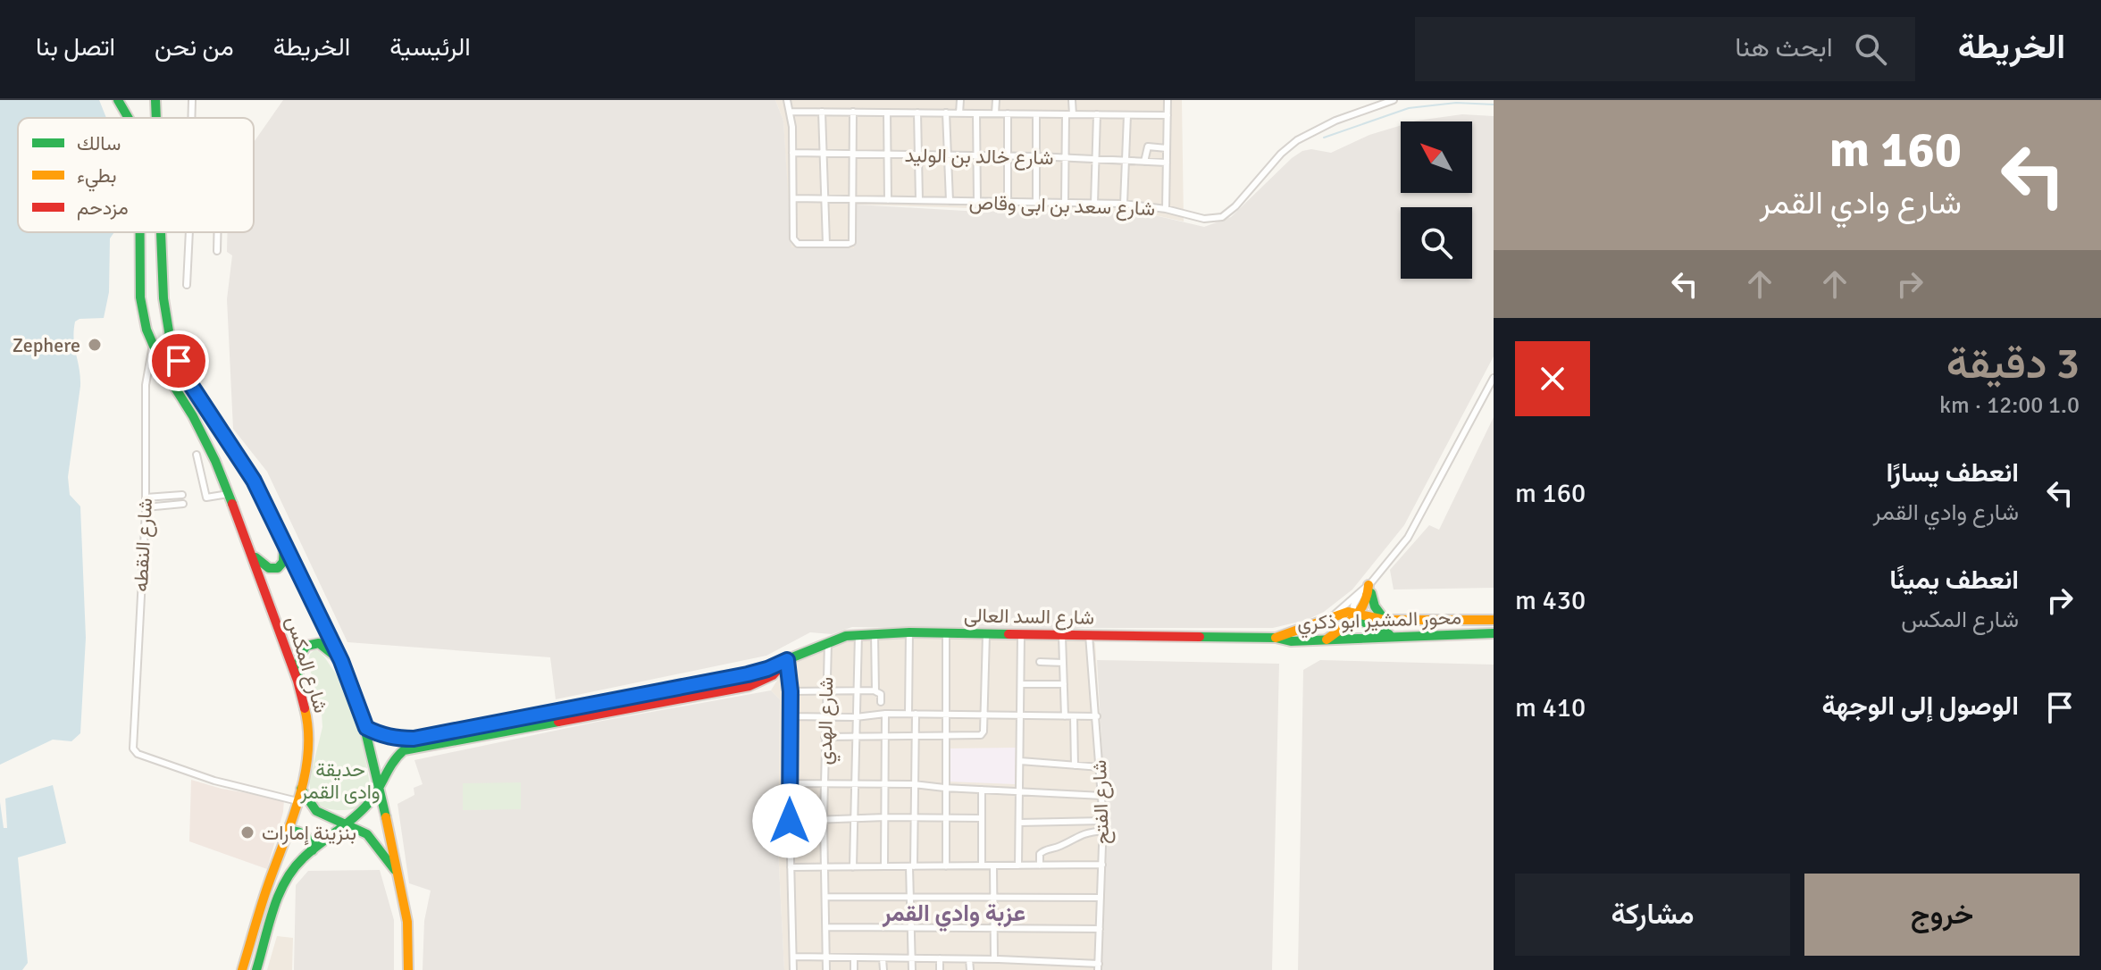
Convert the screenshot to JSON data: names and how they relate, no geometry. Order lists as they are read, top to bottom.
{
  "streets": {
    "main road": ["شارع السد العالى", "محور المشير ابو ذكري", "شارع المكس"],
    "street": [
      "شارع خالد بن الوليد",
      "شارع سعد بن ابى وقاص",
      "شارع النقطه",
      "شارع الهدي",
      "شارع الفتح"
    ]
  },
  "crossings": [
    ["شارع النقطه", "شارع المكس"],
    ["شارع السد العالى", "محور المشير ابو ذكري"],
    ["شارع السد العالى", "شارع الهدي"],
    ["شارع السد العالى", "شارع الفتح"]
  ],
  "districts": ["عزبة وادي القمر"],
  "parks": ["حديقة وادى القمر"],
  "places": ["Zephere", "بنزينة إمارات"],
  "legend": ["سالك", "بطيء", "مزدحم"],
  "north": "top left",
  "page": {
    "header": "الخريطة",
    "search": "ابحث هنا",
    "nav": [
      "الرئيسية",
      "الخريطة",
      "من نحن",
      "اتصل بنا"
    ],
    "turn": ["160 m", "شارع وادي القمر"],
    "heading": ["3 دقيقة", "1.0 km · 12:00"],
    "list": [
      {
        "name": "انعطف يسارًا",
        "note": "شارع وادي القمر",
        "value": "160 m"
      },
      {
        "name": "انعطف يمينًا",
        "note": "شارع المكس",
        "value": "430 m"
      },
      {
        "name": "الوصول إلى الوجهة",
        "value": "410 m"
      }
    ],
    "buttons": ["خروج", "مشاركة"]
  }
}
